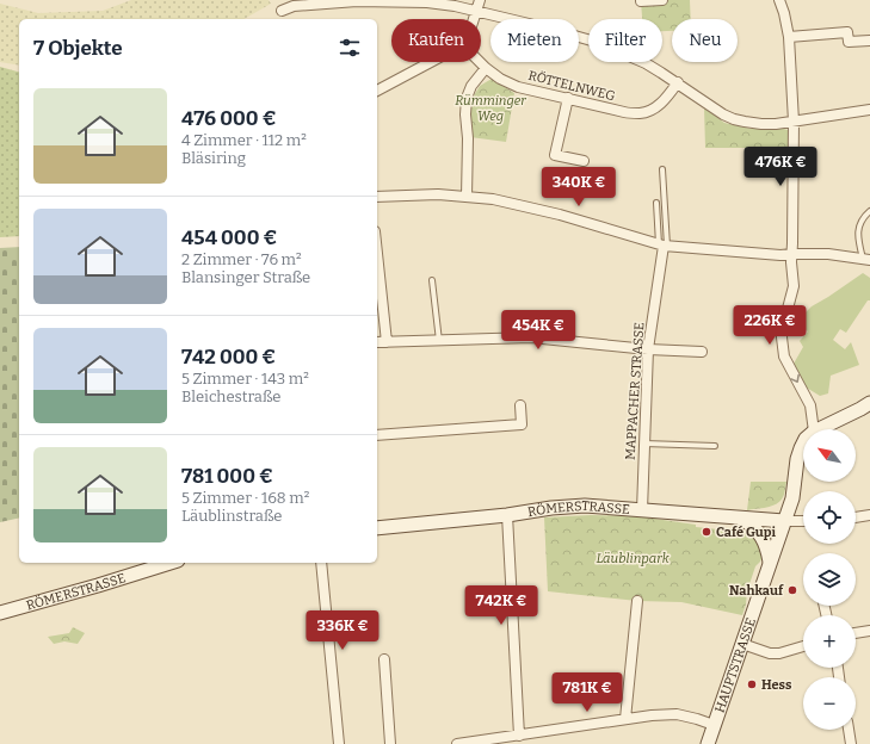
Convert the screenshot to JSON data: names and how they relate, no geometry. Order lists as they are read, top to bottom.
{
  "streets": {
    "street": [
      "RÖTTELNWEG",
      "MAPPACHER STRASSE",
      "RÖMERSTRASSE",
      "HAUPTSTRASSE"
    ]
  },
  "crossings": [
    ["MAPPACHER STRASSE", "RÖMERSTRASSE"],
    ["RÖMERSTRASSE", "HAUPTSTRASSE"]
  ],
  "parks": ["Rümminger Weg", "Läublinpark"],
  "places": ["Café Gupi", "Nahkauf", "Hess"],
  "north": "top left",
  "page": {
    "chip": [
      "Kaufen",
      "Mieten",
      "Filter",
      "Neu"
    ],
    "heading": "7 Objekte",
    "list": [
      {
        "name": "476 000 €",
        "note": "4 Zimmer · 112 m² · Bläsiring"
      },
      {
        "name": "454 000 €",
        "note": "2 Zimmer · 76 m² · Blansinger Straße"
      },
      {
        "name": "742 000 €",
        "note": "5 Zimmer · 143 m² · Bleichestraße"
      },
      {
        "name": "781 000 €",
        "note": "5 Zimmer · 168 m² · Läublinstraße"
      }
    ],
    "price": [
      "476K €",
      "340K €",
      "226K €",
      "454K €",
      "742K €",
      "336K €",
      "781K €"
    ],
    "map_buttons": ["+", "−"]
  }
}
